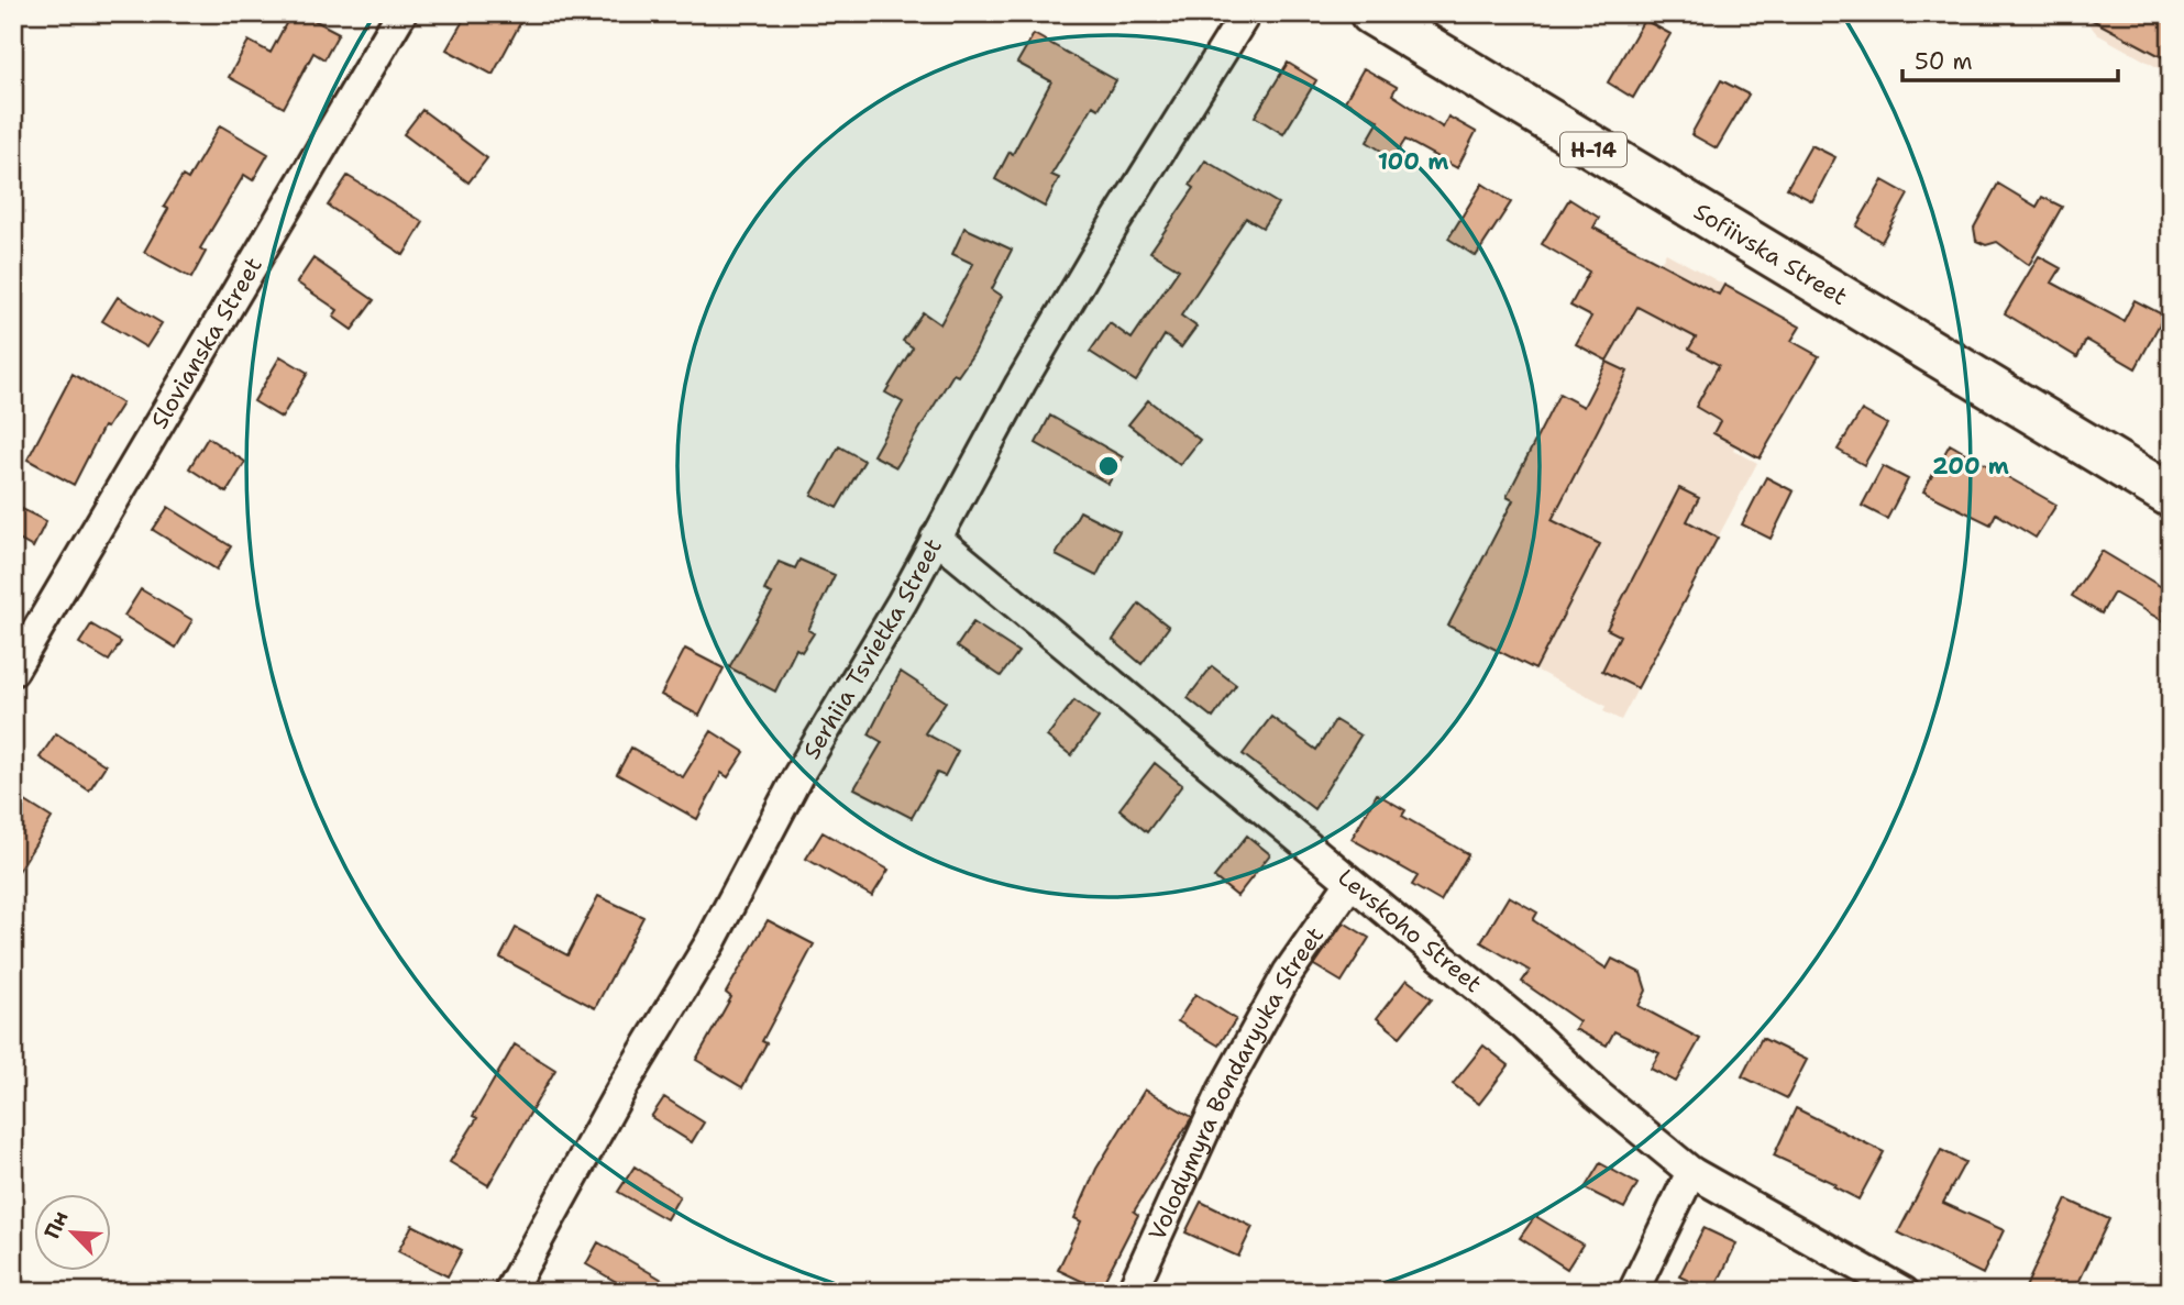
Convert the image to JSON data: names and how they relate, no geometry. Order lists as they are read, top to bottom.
{
  "streets": {
    "main road": ["Н-14", "Sofiivska Street"],
    "street": [
      "Slovianska Street",
      "Serhiia Tsvietka Street",
      "Levskoho Street",
      "Volodymyra Bondaryuka Street"
    ]
  },
  "crossings": [
    ["Serhiia Tsvietka Street", "Levskoho Street"],
    ["Levskoho Street", "Volodymyra Bondaryuka Street"]
  ],
  "scale_bar": "50 m",
  "north": "top left",
  "rings": ["100 m", "200 m"]
}
